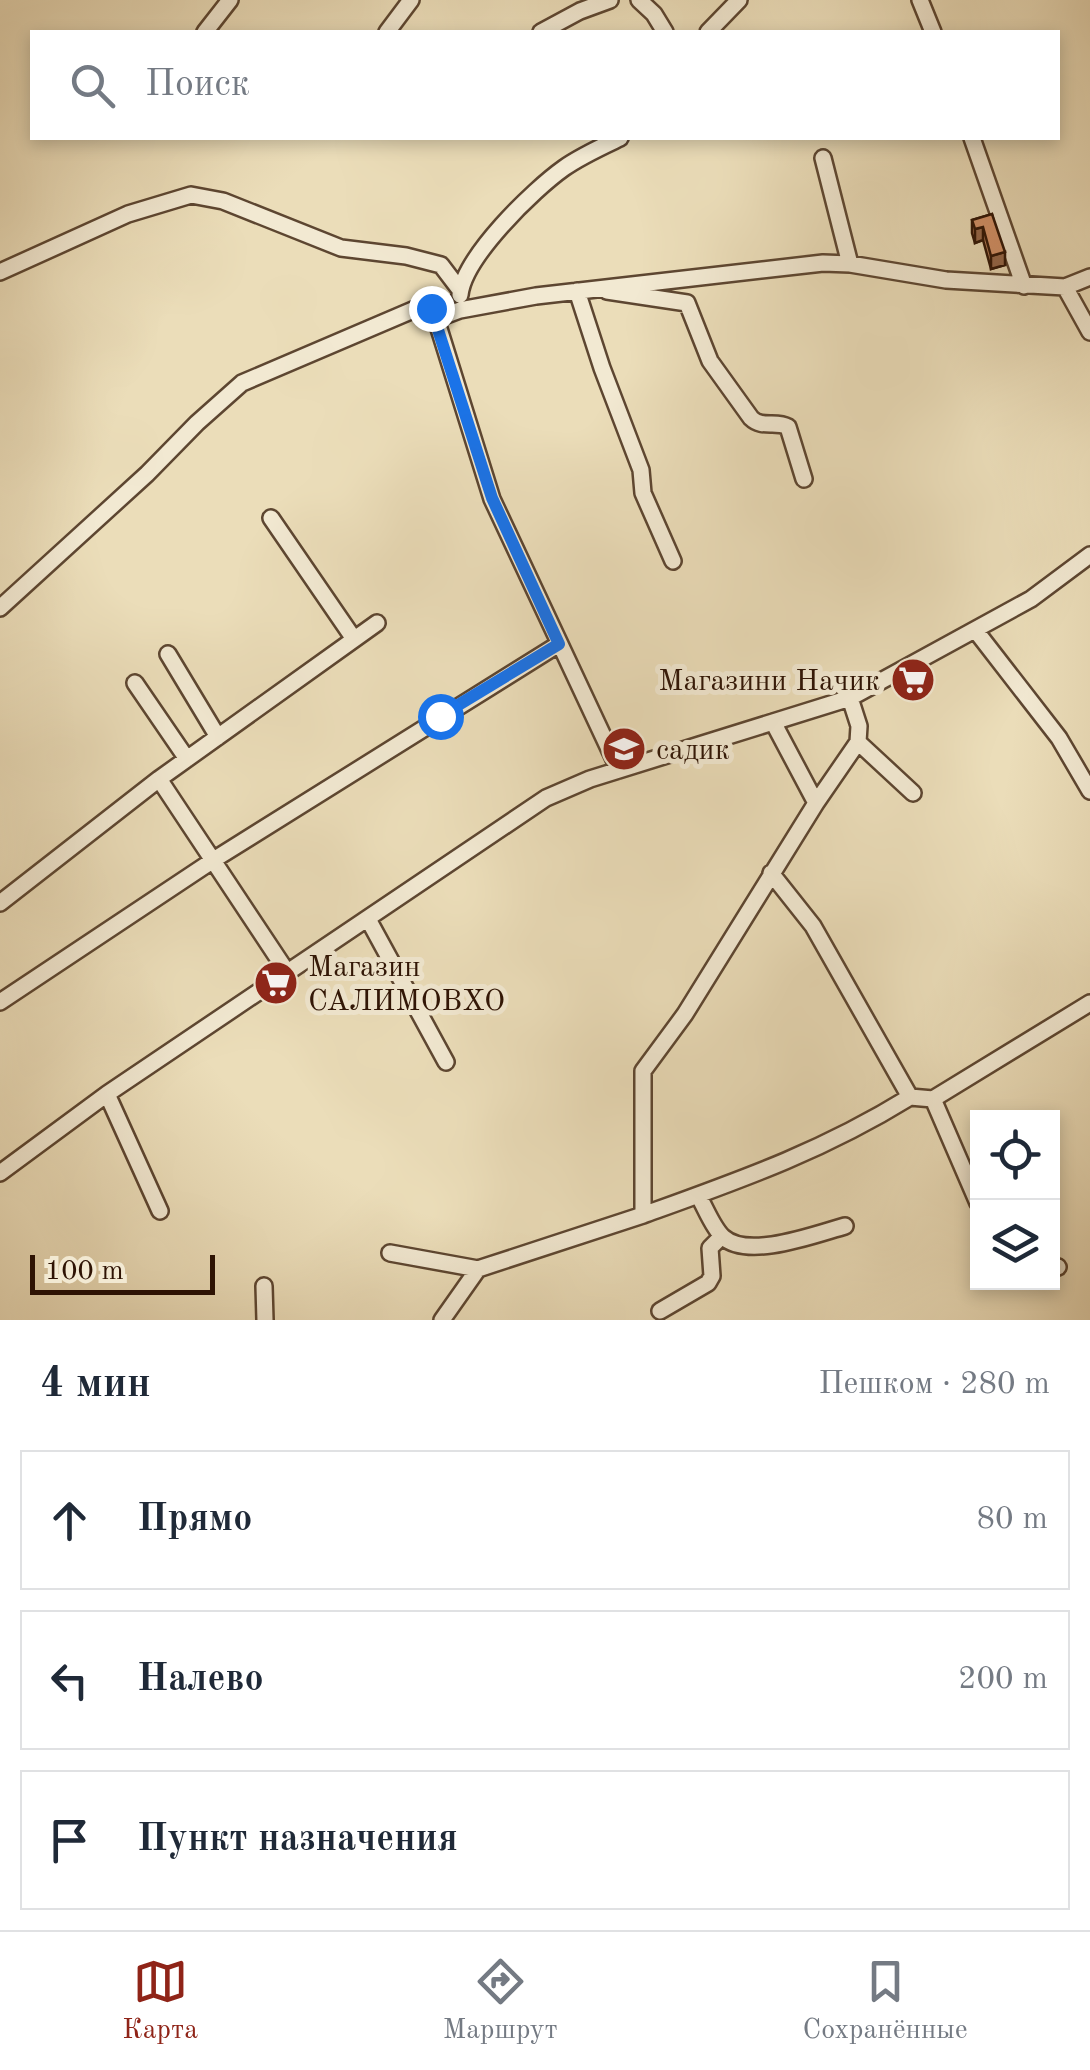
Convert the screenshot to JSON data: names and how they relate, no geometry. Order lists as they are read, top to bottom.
{
  "places": {
    "supermarket": ["Магазини Начик", "Магазин САЛИМОВХО"],
    "school or university": ["садик"]
  },
  "scale_bar": "100 m",
  "page": {
    "search": "Поиск",
    "scale": "100 m",
    "heading": ["4 мин", "Пешком · 280 m"],
    "list": [
      ["Прямо", "80 m"],
      ["Налево", "200 m"],
      "Пункт назначения"
    ],
    "nav": ["Карта", "Маршрут", "Сохранённые"]
  }
}
